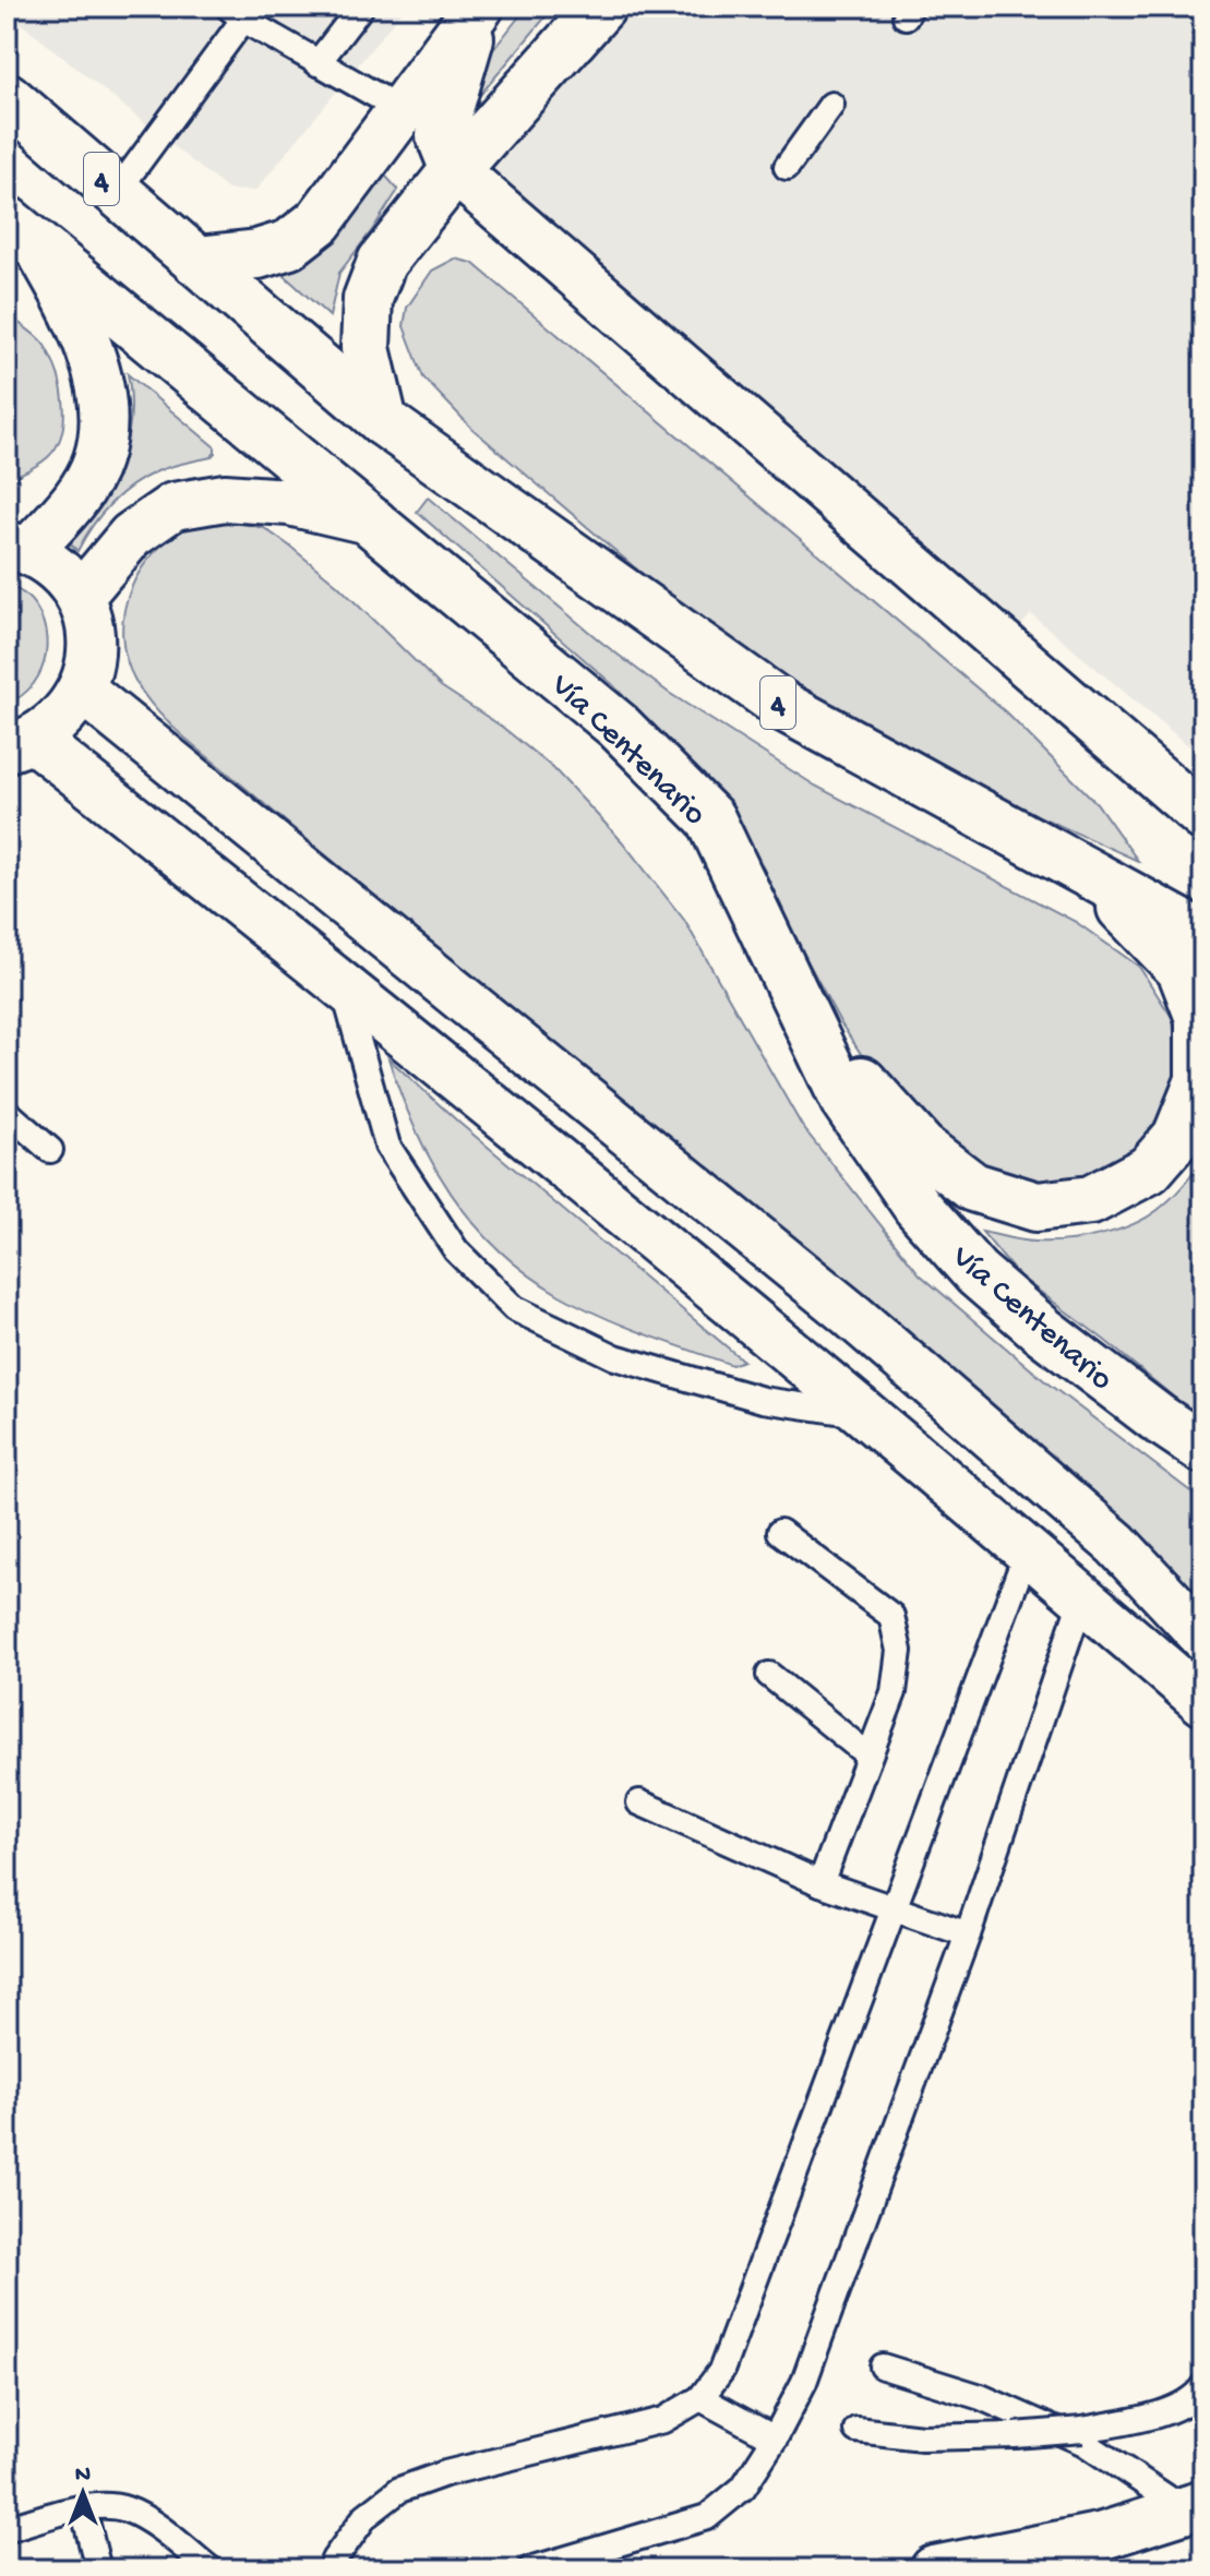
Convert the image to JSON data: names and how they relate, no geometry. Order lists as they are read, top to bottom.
{
  "streets": {
    "main road": ["4", "Vía Centenario"]
  },
  "north": "top"
}
